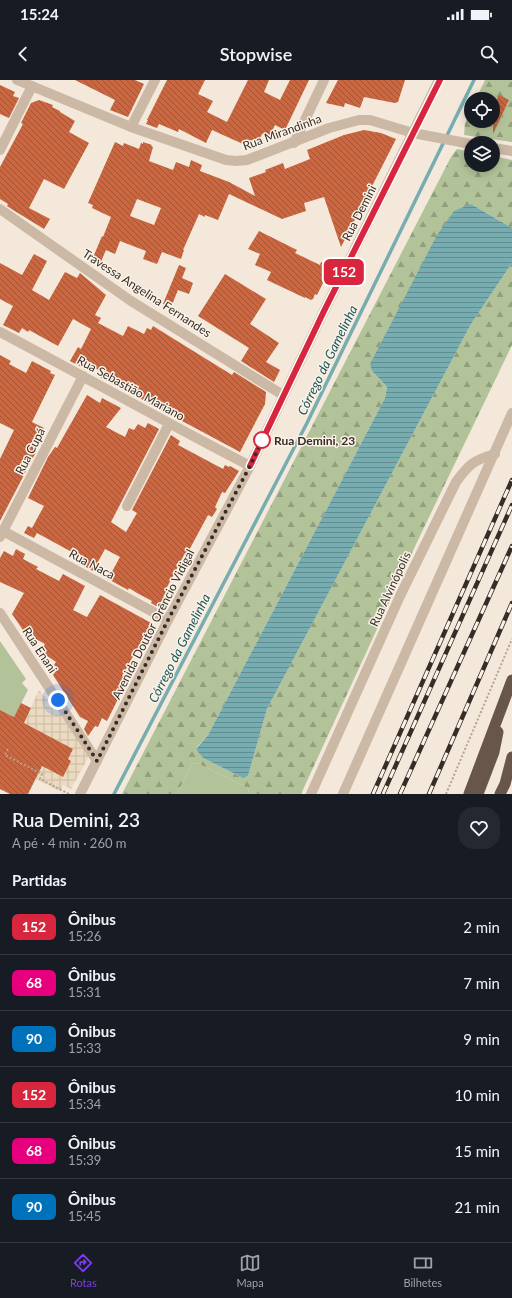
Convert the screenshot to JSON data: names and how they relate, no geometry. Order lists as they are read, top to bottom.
{
  "streets": {
    "street": [
      "Rua Mirandinha",
      "Rua Demini",
      "Travessa Angelina Fernandes",
      "Rua Sebastião Mariano",
      "Rua Cupá",
      "Rua Naca",
      "Rua Alvinópolis",
      "Avenida Doutor Orêncio Vidigal",
      "Rua Enani"
    ]
  },
  "crossings": [
    ["Rua Mirandinha", "Rua Demini"],
    ["Rua Demini", "Travessa Angelina Fernandes"],
    ["Rua Demini", "Rua Sebastião Mariano"],
    ["Rua Demini", "Avenida Doutor Orêncio Vidigal"],
    ["Rua Sebastião Mariano", "Rua Cupá"],
    ["Rua Sebastião Mariano", "Avenida Doutor Orêncio Vidigal"],
    ["Rua Cupá", "Rua Naca"],
    ["Rua Naca", "Avenida Doutor Orêncio Vidigal"],
    ["Avenida Doutor Orêncio Vidigal", "Rua Enani"]
  ],
  "water": ["Córrego da Gamelinha"],
  "places": ["Rua Demini, 23"],
  "lines": ["bus line 152"],
  "page": {
    "status": "15:24",
    "header": "Stopwise",
    "on_map": "152",
    "heading": [
      ["Rua Demini, 23", "A pé · 4 min · 260 m"],
      "Partidas"
    ],
    "list": [
      {
        "mark": "152",
        "name": "Ônibus",
        "note": "15:26",
        "value": "2 min"
      },
      {
        "mark": "68",
        "name": "Ônibus",
        "note": "15:31",
        "value": "7 min"
      },
      {
        "mark": "90",
        "name": "Ônibus",
        "note": "15:33",
        "value": "9 min"
      },
      {
        "mark": "152",
        "name": "Ônibus",
        "note": "15:34",
        "value": "10 min"
      },
      {
        "mark": "68",
        "name": "Ônibus",
        "note": "15:39",
        "value": "15 min"
      },
      {
        "mark": "90",
        "name": "Ônibus",
        "note": "15:45",
        "value": "21 min"
      }
    ],
    "tabs": ["Rotas", "Mapa", "Bilhetes"]
  }
}
